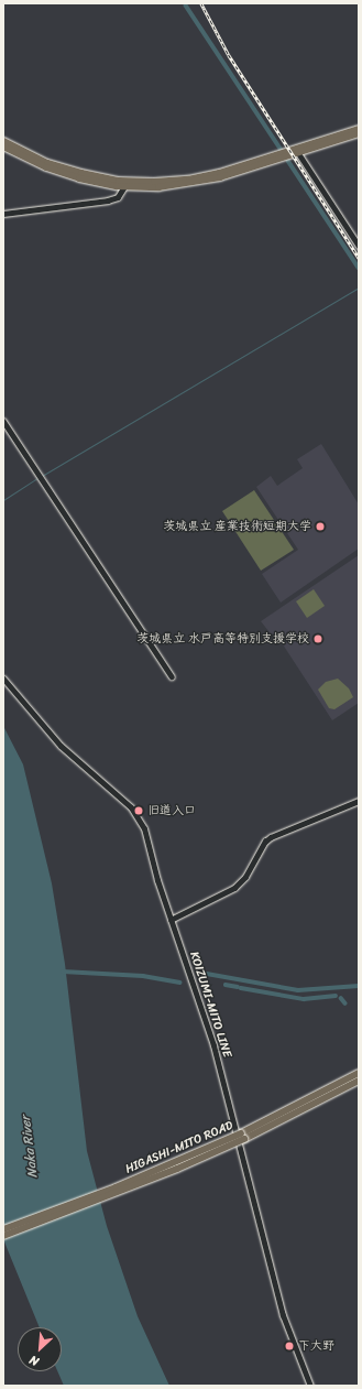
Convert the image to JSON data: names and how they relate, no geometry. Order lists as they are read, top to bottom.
{
  "streets": {
    "highway": ["HIGASHI-MITO ROAD"],
    "main road": ["KOIZUMI-MITO LINE"]
  },
  "water": ["Naka River"],
  "places": [
    "茨城県立 産業技術短期大学",
    "茨城県立 水戸高等特別支援学校",
    "旧道入口",
    "下大野"
  ],
  "north": "bottom left"
}
